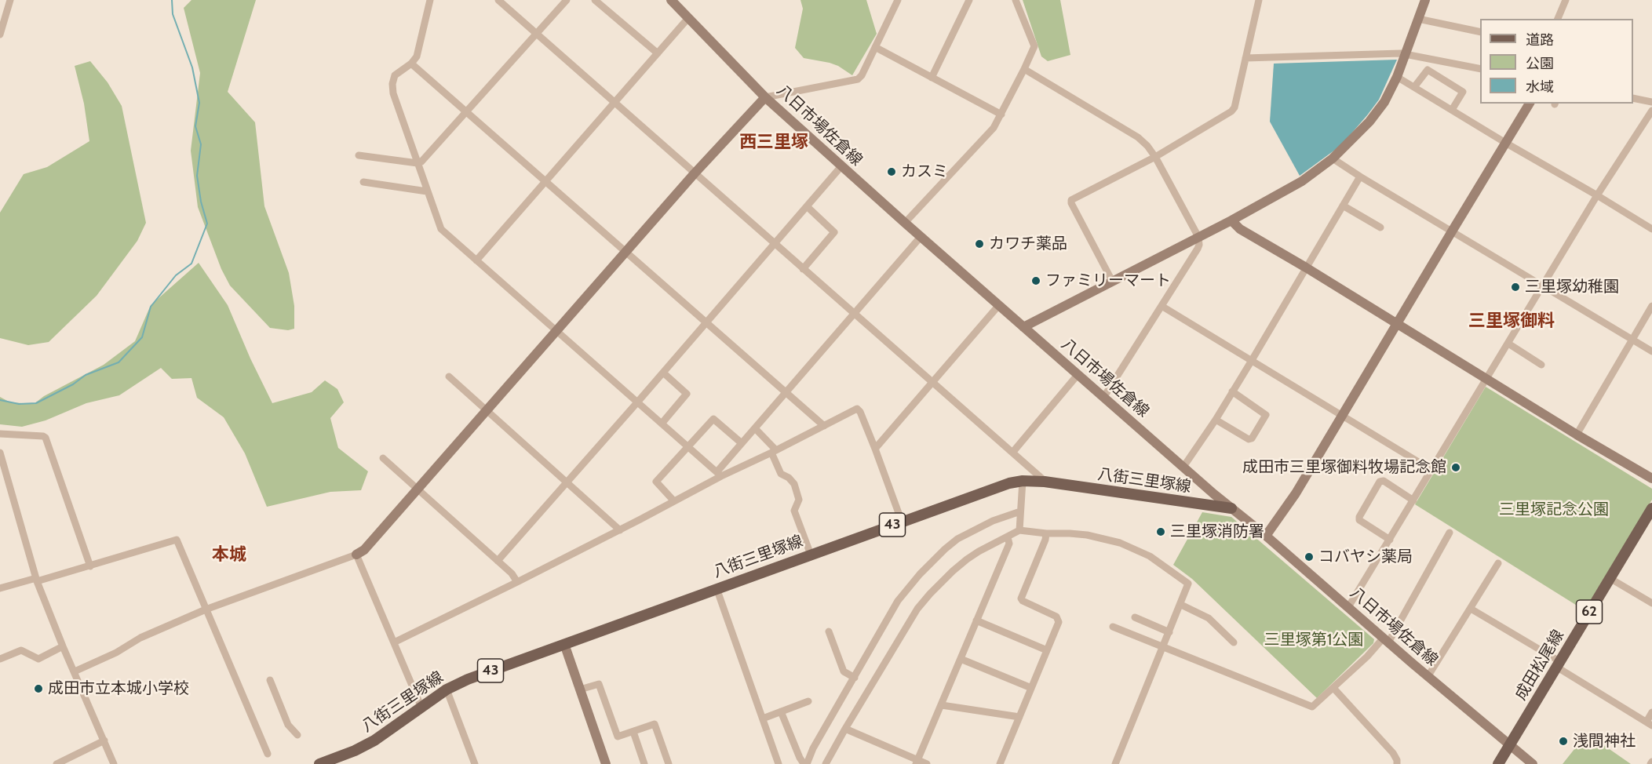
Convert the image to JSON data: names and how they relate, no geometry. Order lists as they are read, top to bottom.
{
  "streets": {
    "main road": [
      "八街三里塚線",
      "43",
      "62",
      "成田松尾線"
    ],
    "street": ["八日市場佐倉線"]
  },
  "crossings": [
    ["八日市場佐倉線", "八街三里塚線"],
    ["八日市場佐倉線", "62"],
    ["八日市場佐倉線", "成田松尾線"],
    ["62", "成田松尾線"]
  ],
  "districts": ["西三里塚", "三里塚御料", "本城"],
  "parks": ["三里塚記念公園", "三里塚第1公園"],
  "places": [
    "カスミ",
    "カワチ薬品",
    "ファミリーマート",
    "三里塚幼稚園",
    "成田市三里塚御料牧場記念館",
    "三里塚消防署",
    "コバヤシ薬局",
    "成田市立本城小学校",
    "浅間神社"
  ],
  "legend": ["道路", "公園", "水域"]
}
